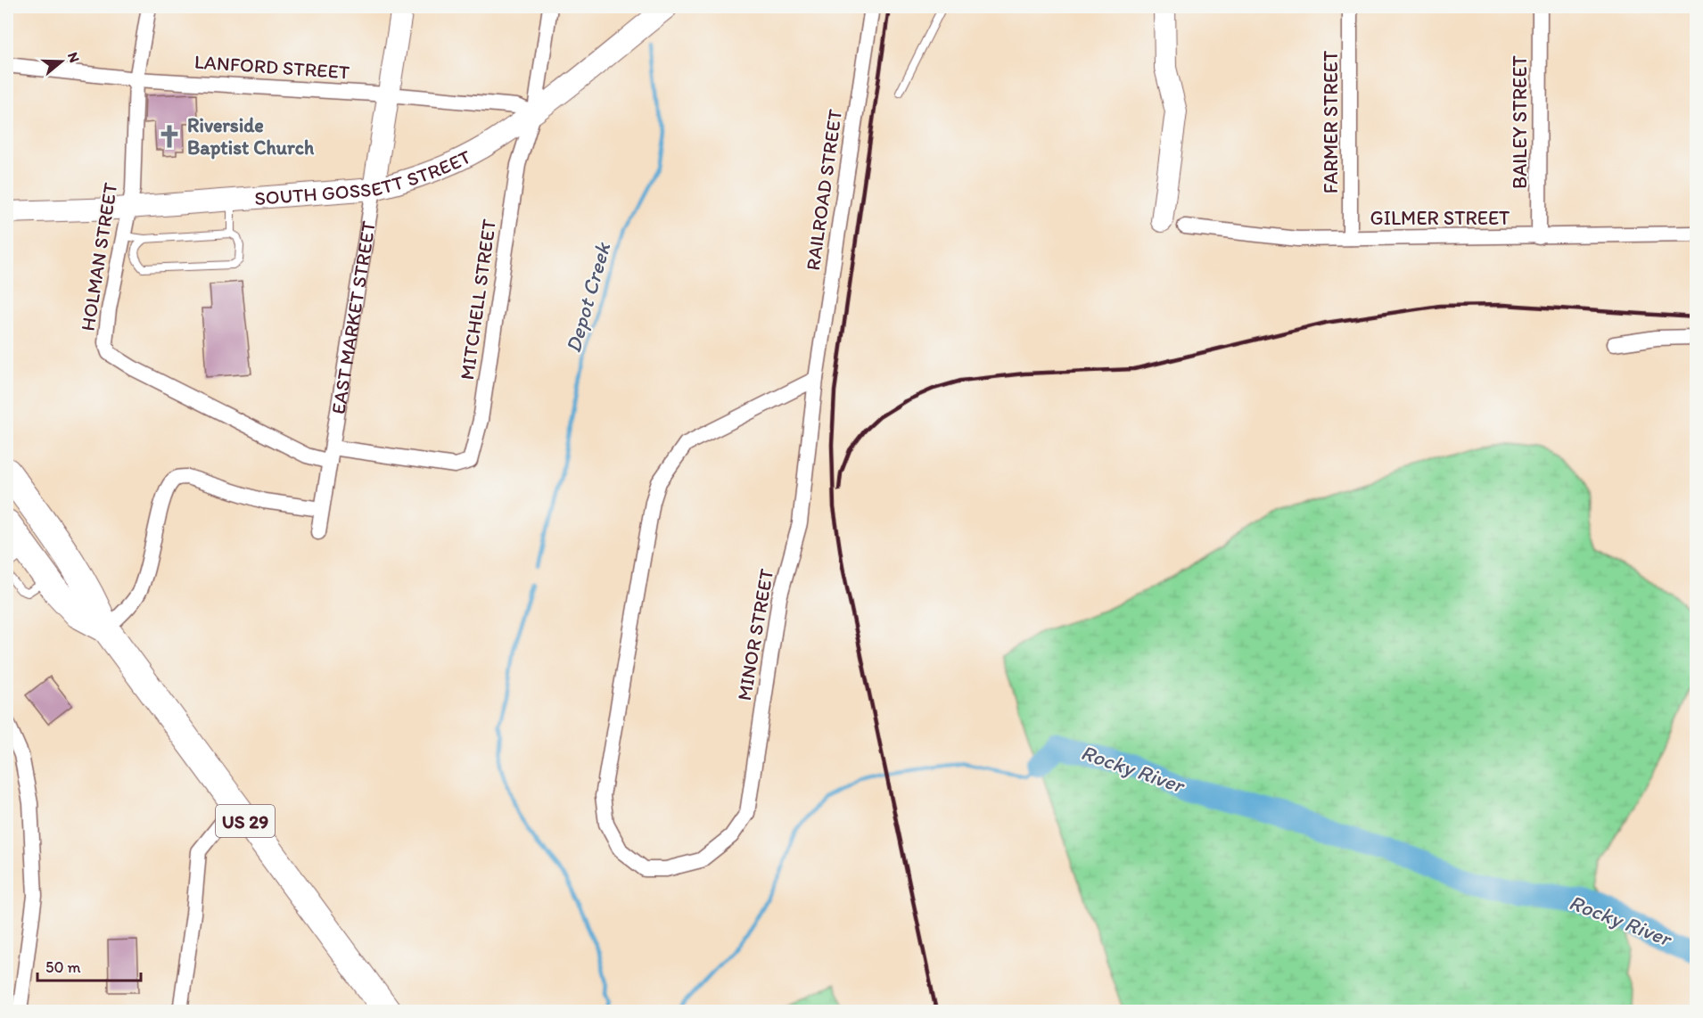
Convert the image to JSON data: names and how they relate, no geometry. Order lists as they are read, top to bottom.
{
  "streets": {
    "highway": ["US 29"],
    "main road": ["SOUTH GOSSETT STREET", "EAST MARKET STREET"],
    "street": [
      "LANFORD STREET",
      "FARMER STREET",
      "BAILEY STREET",
      "RAILROAD STREET",
      "GILMER STREET",
      "HOLMAN STREET",
      "MITCHELL STREET",
      "MINOR STREET"
    ]
  },
  "crossings": [
    ["LANFORD STREET", "SOUTH GOSSETT STREET"],
    ["LANFORD STREET", "HOLMAN STREET"],
    ["LANFORD STREET", "MITCHELL STREET"],
    ["LANFORD STREET", "EAST MARKET STREET"],
    ["FARMER STREET", "GILMER STREET"],
    ["BAILEY STREET", "GILMER STREET"],
    ["SOUTH GOSSETT STREET", "HOLMAN STREET"],
    ["SOUTH GOSSETT STREET", "MITCHELL STREET"],
    ["SOUTH GOSSETT STREET", "EAST MARKET STREET"],
    ["RAILROAD STREET", "MINOR STREET"],
    ["HOLMAN STREET", "MITCHELL STREET"],
    ["HOLMAN STREET", "EAST MARKET STREET"],
    ["MITCHELL STREET", "EAST MARKET STREET"]
  ],
  "water": ["Depot Creek", "Rocky River"],
  "places": {
    "church": ["Riverside Baptist Church"]
  },
  "scale_bar": "50 m",
  "north": "right"
}
